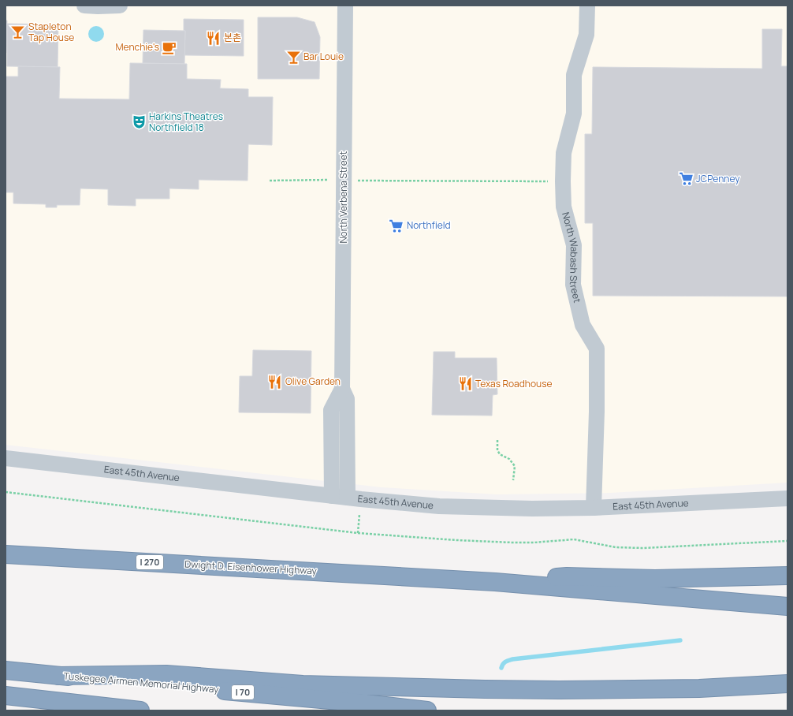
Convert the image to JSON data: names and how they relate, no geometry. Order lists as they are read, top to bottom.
{
  "streets": {
    "highway": [
      "I 270",
      "Dwight D. Eisenhower Highway",
      "Tuskegee Airmen Memorial Highway",
      "I 70"
    ],
    "street": ["North Verbena Street", "North Wabash Street", "East 45th Avenue"]
  },
  "crossings": [
    ["North Verbena Street", "East 45th Avenue"],
    ["North Wabash Street", "East 45th Avenue"]
  ],
  "places": {
    "bar": ["Stapleton Tap House", "Bar Louie"],
    "restaurant": ["본촌", "Olive Garden", "Texas Roadhouse"],
    "cafe": ["Menchie's"],
    "theatre": ["Harkins Theatres Northfield 18"],
    "supermarket": ["JCPenney", "Northfield"]
  }
}
